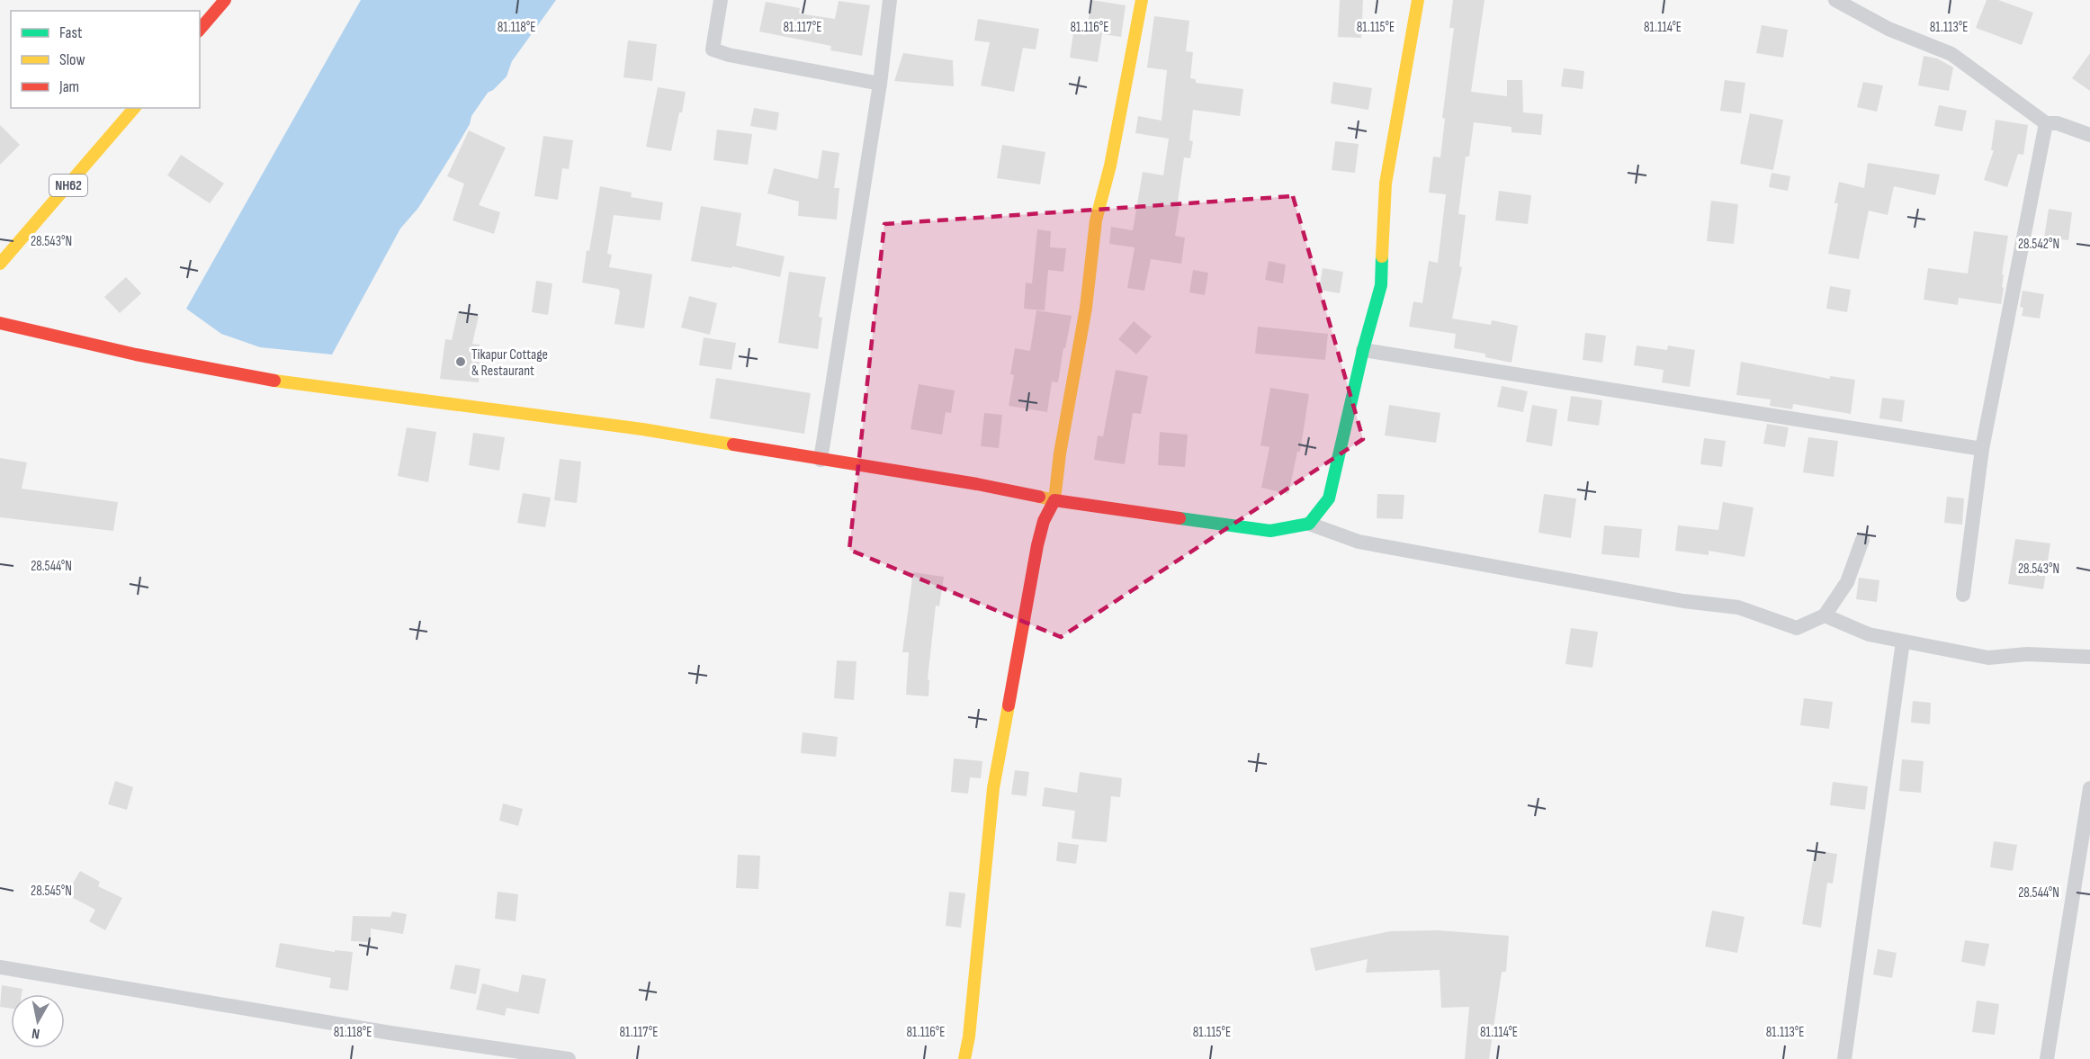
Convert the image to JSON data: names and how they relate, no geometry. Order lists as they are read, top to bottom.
{
  "streets": {
    "street": ["NH62"]
  },
  "places": ["Tikapur Cottage & Restaurant"],
  "legend": ["Fast", "Slow", "Jam"],
  "north": "bottom",
  "coordinates": [
    "81.118°E",
    "81.117°E",
    "81.116°E",
    "81.115°E",
    "81.113°E",
    "81.114°E",
    "28.543°N",
    "28.542°N",
    "28.544°N",
    "28.545°N"
  ]
}
